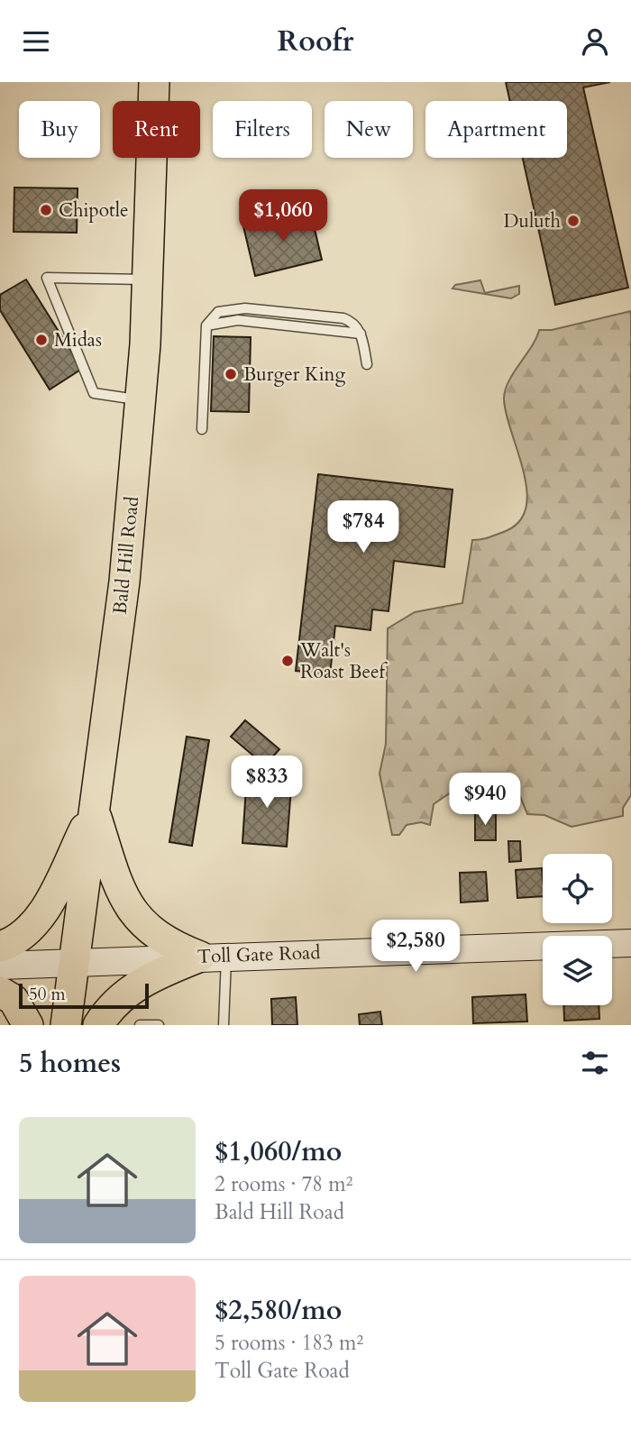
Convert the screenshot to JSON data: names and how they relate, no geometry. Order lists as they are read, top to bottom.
{
  "streets": {
    "main road": ["Bald Hill Road", "Toll Gate Road"]
  },
  "crossings": [
    ["Bald Hill Road", "Toll Gate Road"]
  ],
  "places": [
    "Chipotle",
    "Duluth",
    "Midas",
    "Burger King",
    "Walt's Roast Beef"
  ],
  "scale_bar": "50 m",
  "page": {
    "header": "Roofr",
    "chip": [
      "Buy",
      "Rent",
      "Filters",
      "New",
      "Apartment"
    ],
    "price": [
      "$1,060",
      "$784",
      "$833",
      "$940",
      "$2,580"
    ],
    "scale": "50 m",
    "heading": "5 homes",
    "list": [
      {
        "name": "$1,060/mo",
        "note": "2 rooms · 78 m² · Bald Hill Road"
      },
      {
        "name": "$2,580/mo",
        "note": "5 rooms · 183 m² · Toll Gate Road"
      }
    ]
  }
}
